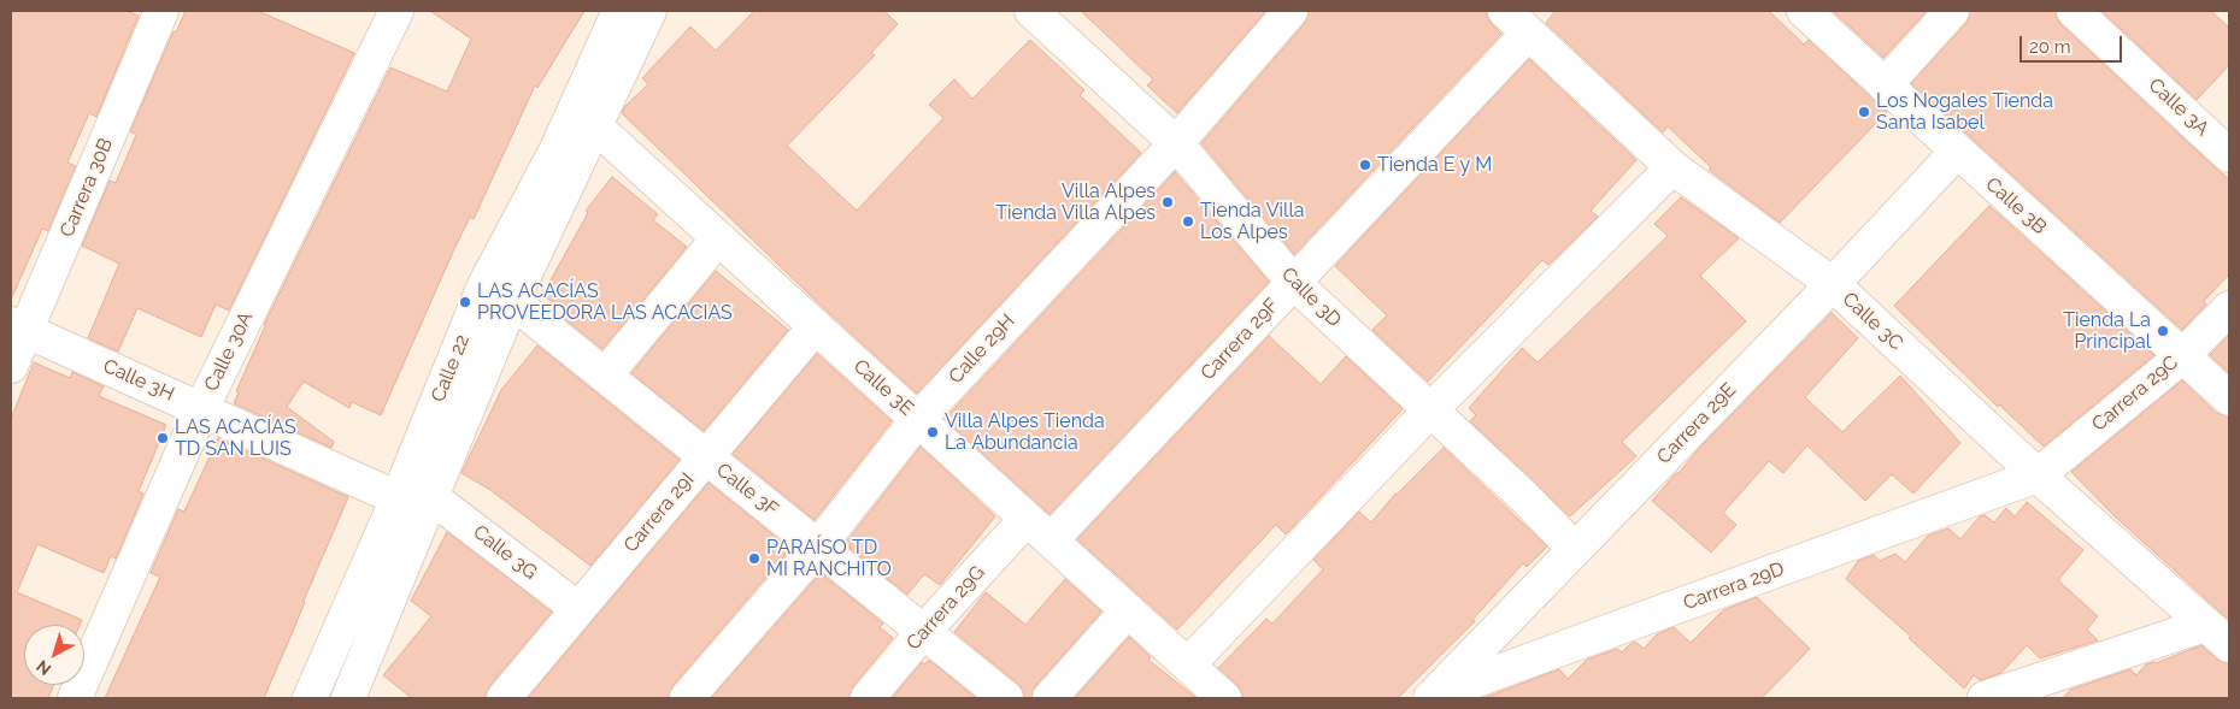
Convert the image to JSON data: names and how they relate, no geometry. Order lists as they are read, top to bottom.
{
  "streets": {
    "street": [
      "Calle 3A",
      "Carrera 30B",
      "Calle 3B",
      "Calle 3D",
      "Calle 3C",
      "Carrera 29F",
      "Calle 29H",
      "Calle 30A",
      "Calle 22",
      "Calle 3H",
      "Calle 3E",
      "Carrera 29C",
      "Carrera 29E",
      "Calle 3F",
      "Carrera 29I",
      "Calle 3G",
      "Carrera 29D",
      "Carrera 29G"
    ]
  },
  "crossings": [
    ["Carrera 30B", "Calle 3H"],
    ["Calle 3B", "Carrera 29C"],
    ["Calle 3B", "Carrera 29E"],
    ["Calle 3D", "Carrera 29F"],
    ["Calle 3D", "Calle 29H"],
    ["Calle 3D", "Carrera 29E"],
    ["Calle 3C", "Carrera 29F"],
    ["Calle 3C", "Carrera 29C"],
    ["Calle 3C", "Carrera 29E"],
    ["Calle 3C", "Carrera 29D"],
    ["Carrera 29F", "Calle 3E"],
    ["Calle 29H", "Calle 3E"],
    ["Calle 29H", "Calle 3F"],
    ["Calle 30A", "Calle 3H"],
    ["Calle 22", "Calle 3H"],
    ["Calle 22", "Calle 3E"],
    ["Calle 22", "Calle 3F"],
    ["Calle 22", "Calle 3G"],
    ["Calle 3E", "Carrera 29I"],
    ["Calle 3E", "Carrera 29G"],
    ["Carrera 29C", "Carrera 29D"],
    ["Carrera 29E", "Carrera 29D"],
    ["Calle 3F", "Carrera 29I"],
    ["Calle 3F", "Carrera 29G"],
    ["Carrera 29I", "Calle 3G"]
  ],
  "places": [
    "Los Nogales Tienda Santa Isabel",
    "Tienda E y M",
    "Villa Alpes Tienda Villa Alpes",
    "Tienda Villa Los Alpes",
    "LAS ACACÍAS PROVEEDORA LAS ACACIAS",
    "Tienda La Principal",
    "Villa Alpes Tienda La Abundancia",
    "LAS ACACÍAS TD SAN LUIS",
    "PARAÍSO TD MI RANCHITO"
  ],
  "scale_bar": "20 m",
  "north": "bottom left"
}
